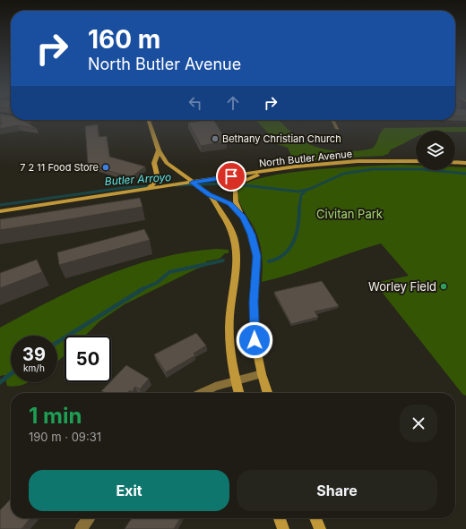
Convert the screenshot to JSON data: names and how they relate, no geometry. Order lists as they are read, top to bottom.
{
  "streets": {
    "main road": ["North Butler Avenue"]
  },
  "water": ["Butler Arroyo"],
  "parks": ["Civitan Park"],
  "places": ["Bethany Christian Church", "7 2 11 Food Store", "Worley Field"],
  "page": {
    "turn": ["160 m", "North Butler Avenue"],
    "speed": "39 km/h",
    "limit": "50",
    "heading": ["1 min", "190 m · 09:31"],
    "buttons": ["Exit", "Share"]
  }
}
